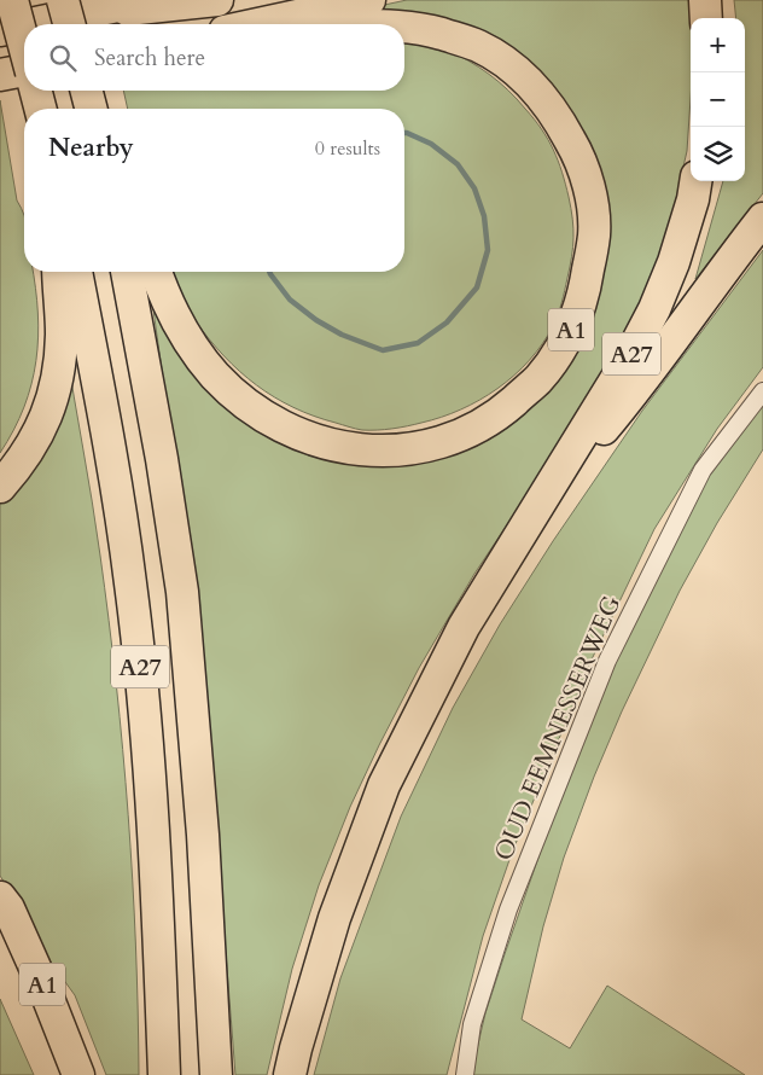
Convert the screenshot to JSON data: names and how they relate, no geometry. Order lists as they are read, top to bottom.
{
  "streets": {
    "highway": ["A1", "A27"],
    "street": ["OUD EEMNESSERWEG"]
  },
  "page": {
    "map_buttons": ["+", "−"],
    "search": "Search here",
    "heading": ["Nearby", "0 results"]
  }
}
